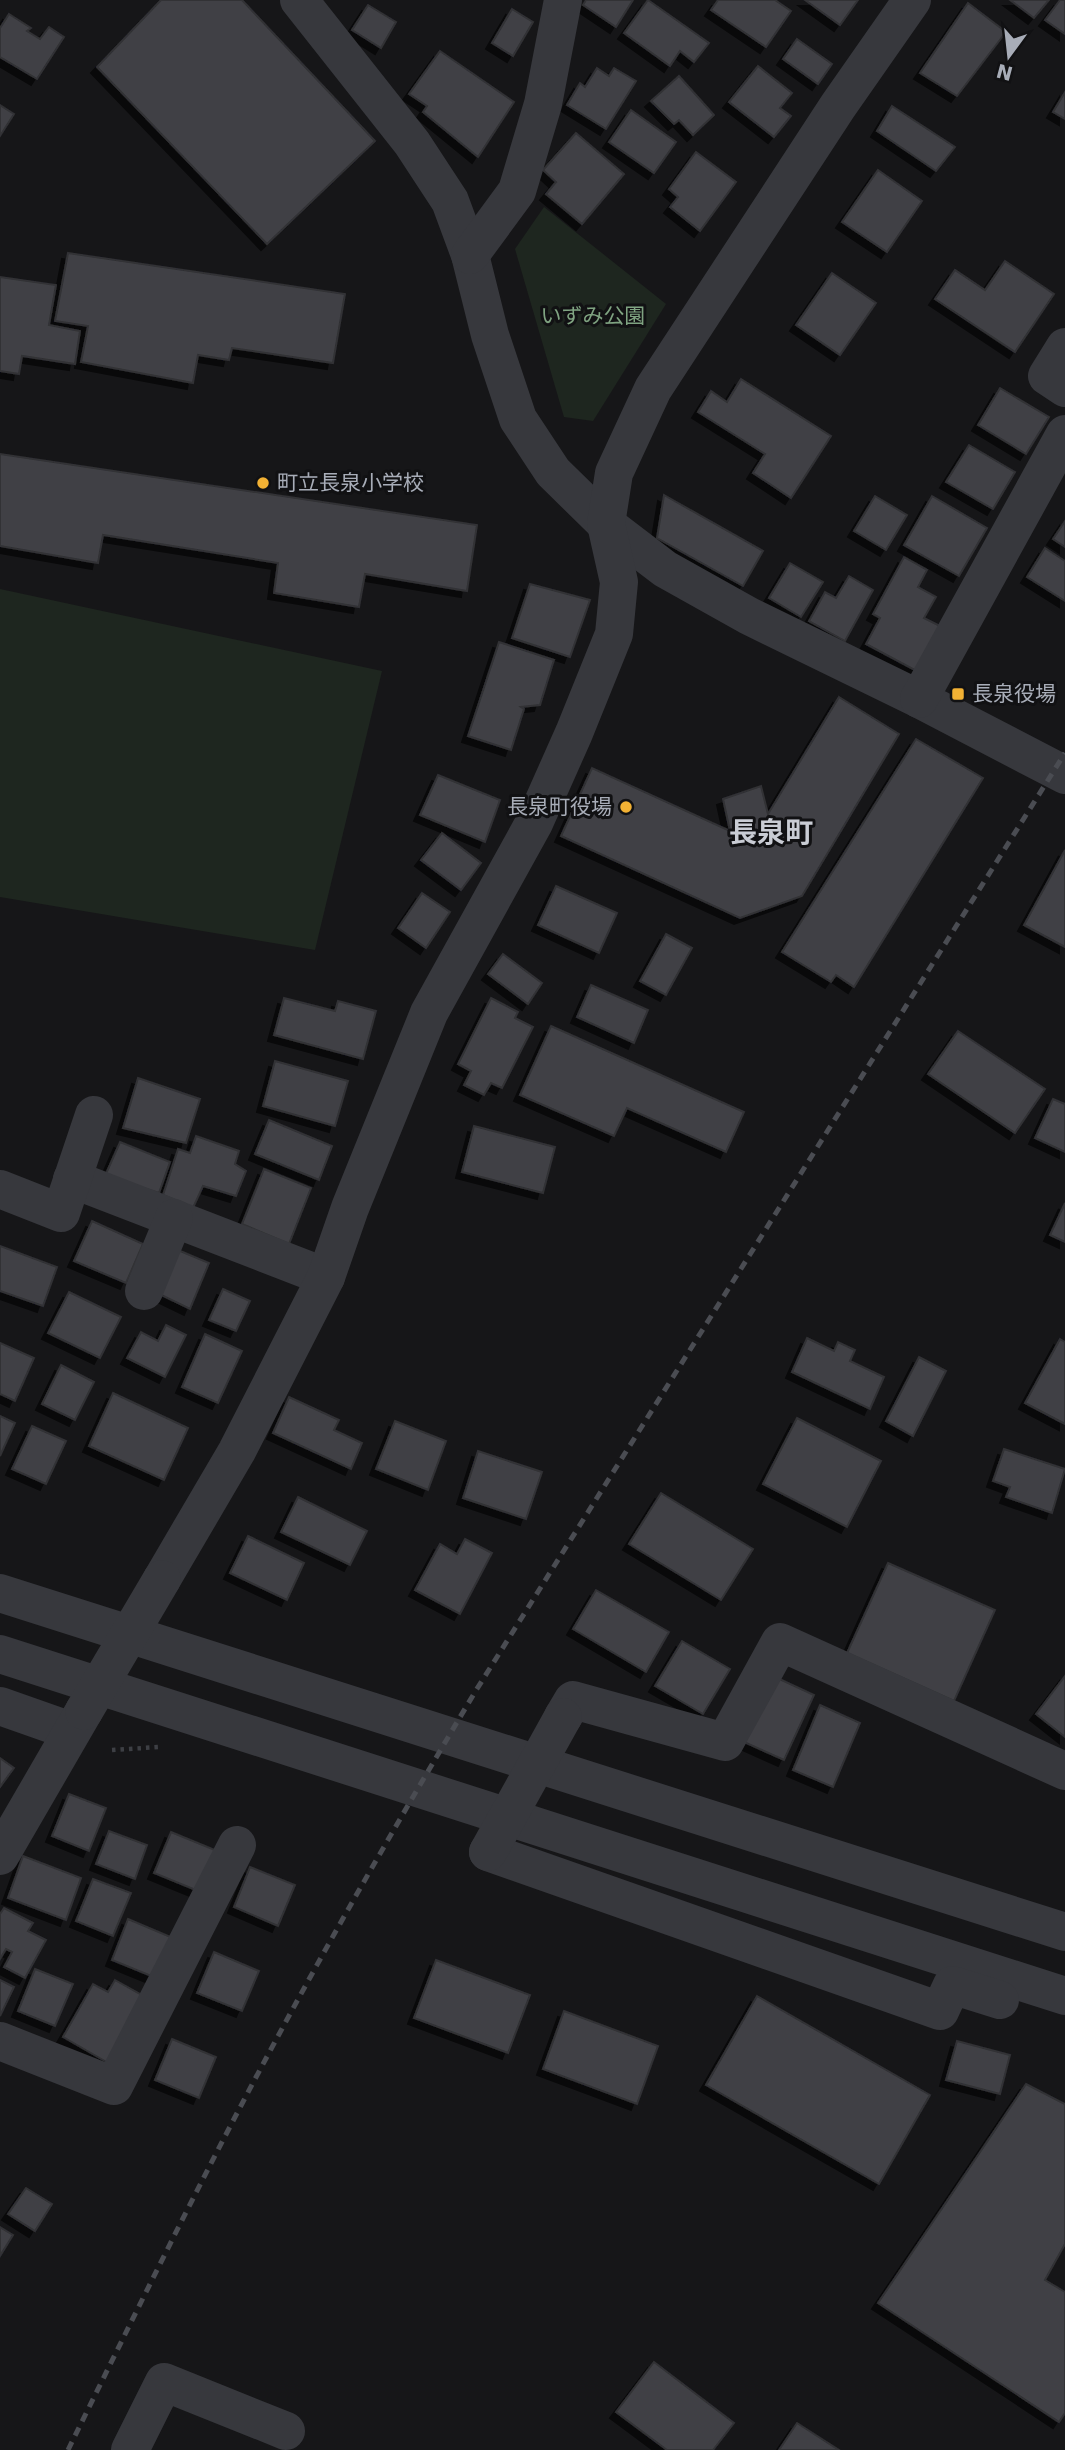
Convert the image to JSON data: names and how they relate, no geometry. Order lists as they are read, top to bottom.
{
  "districts": ["長泉町"],
  "parks": ["いずみ公園"],
  "places": {
    "other": ["町立長泉小学校", "長泉町役場"],
    "transit": ["長泉役場"]
  },
  "north": "bottom"
}
